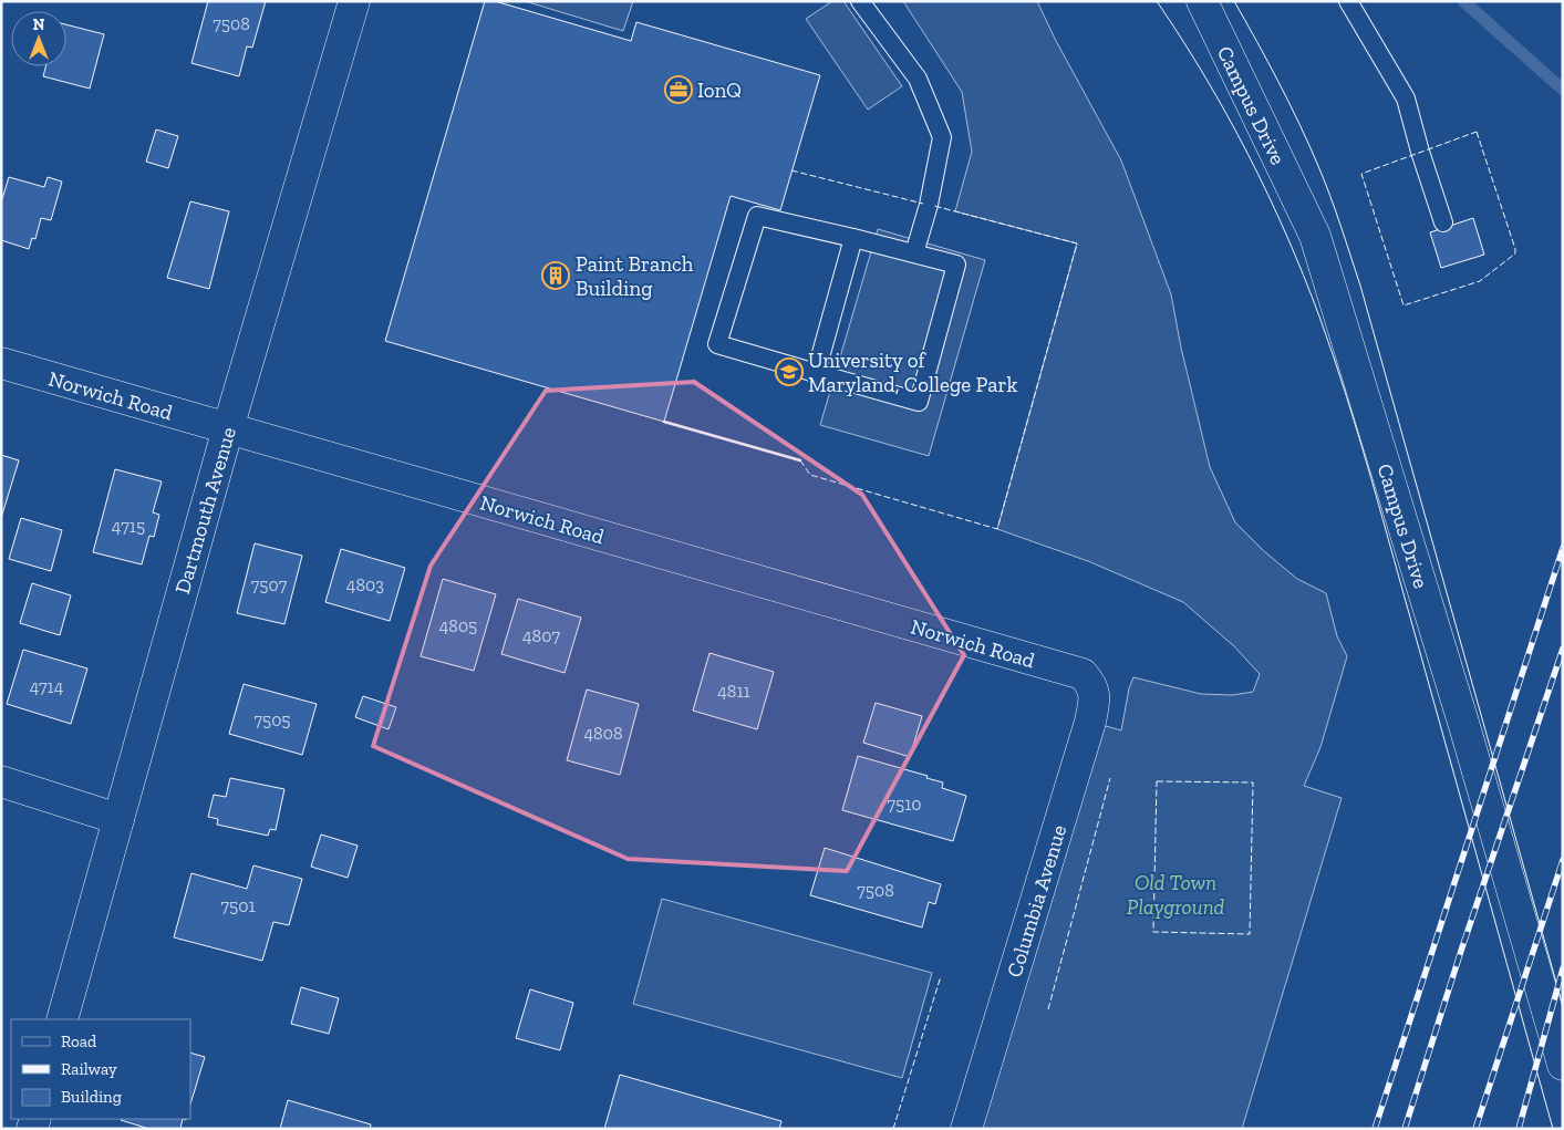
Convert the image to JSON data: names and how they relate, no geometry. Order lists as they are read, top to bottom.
{
  "streets": {
    "street": [
      "Campus Drive",
      "Norwich Road",
      "Dartmouth Avenue",
      "Columbia Avenue"
    ]
  },
  "crossings": [
    ["Norwich Road", "Dartmouth Avenue"],
    ["Norwich Road", "Columbia Avenue"]
  ],
  "parks": ["Old Town Playground"],
  "places": {
    "office": ["IonQ"],
    "building": ["Paint Branch Building"],
    "school or university": ["University of Maryland, College Park"]
  },
  "house_numbers": [
    "7508",
    "4715",
    "7507",
    "4803",
    "4805",
    "4807",
    "4714",
    "4811",
    "7505",
    "4808",
    "7510",
    "7508",
    "7501"
  ],
  "legend": ["Road", "Railway", "Building"],
  "north": "top"
}
